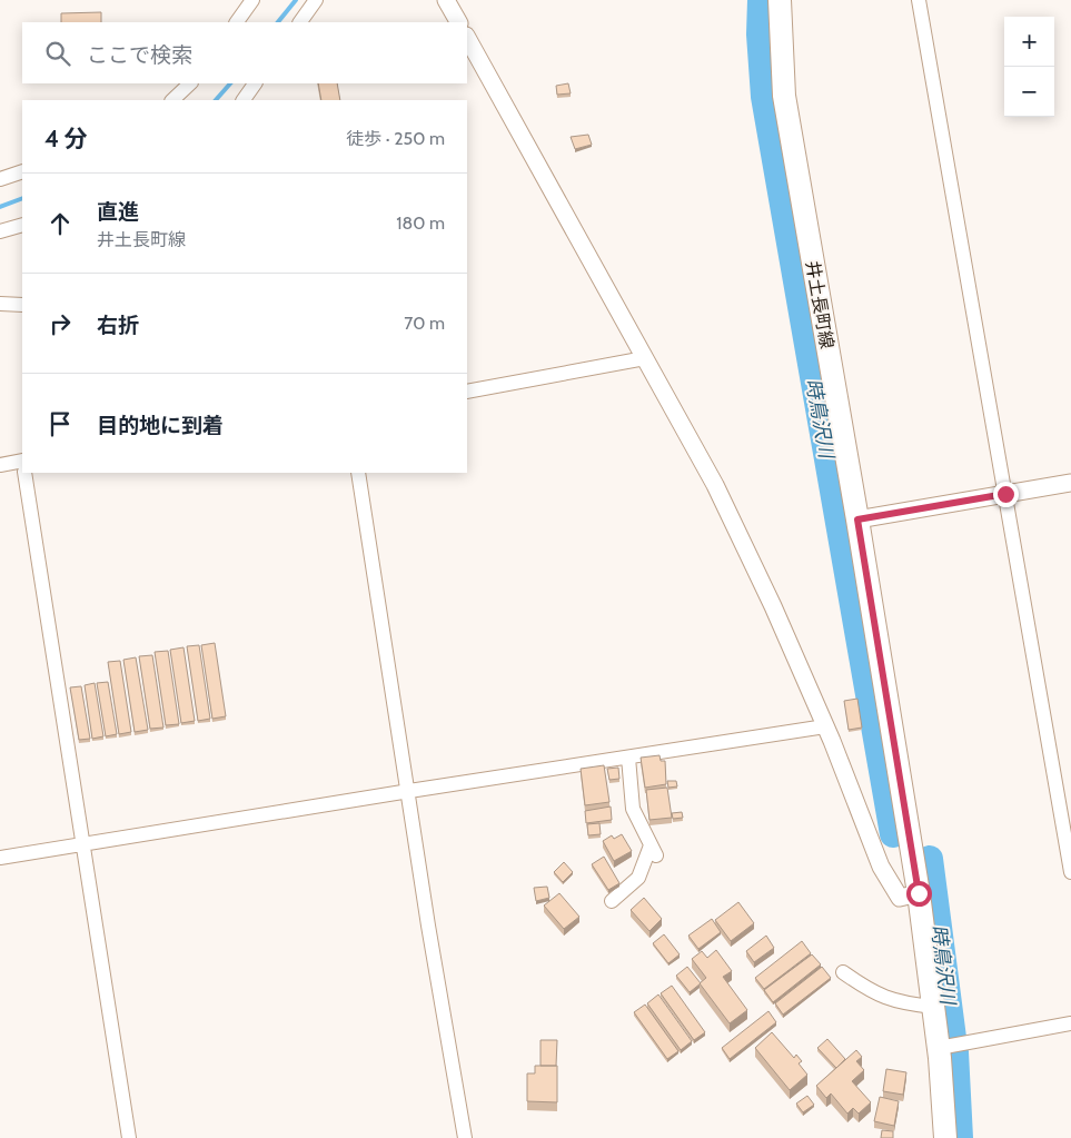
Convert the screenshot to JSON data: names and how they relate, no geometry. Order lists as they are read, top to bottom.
{
  "streets": {
    "main road": ["井土長町線"]
  },
  "water": ["時鳥沢川"],
  "page": {
    "map_buttons": ["+", "−"],
    "search": "ここで検索",
    "heading": ["4 分", "徒歩 · 250 m"],
    "list": [
      ["直進", "井土長町線", "180 m"],
      ["右折", "70 m"],
      "目的地に到着"
    ]
  }
}
